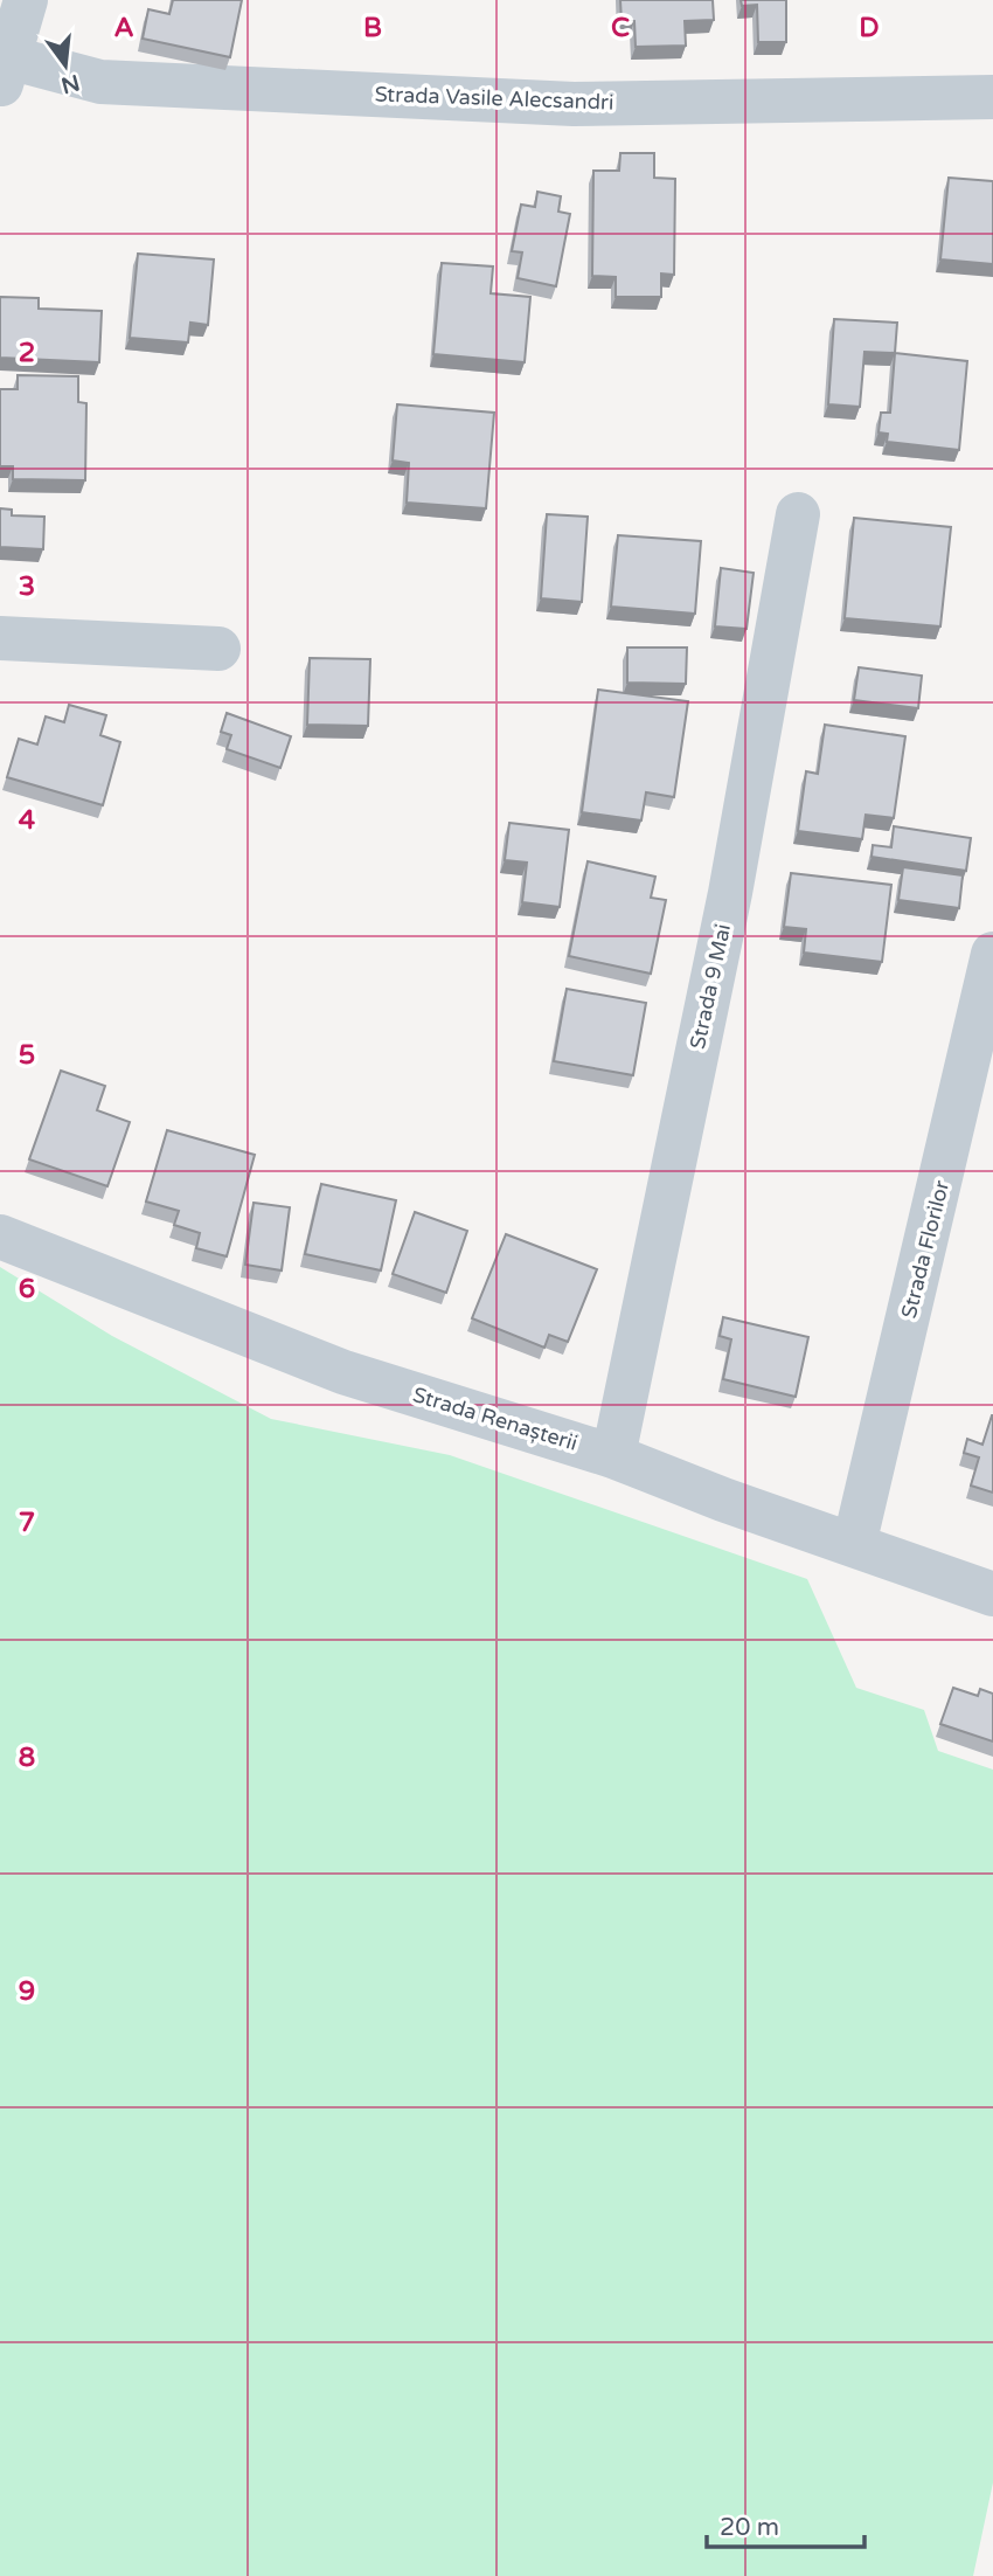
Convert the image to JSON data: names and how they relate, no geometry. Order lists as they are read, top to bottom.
{
  "streets": {
    "street": [
      "Strada Vasile Alecsandri",
      "Strada 9 Mai",
      "Strada Florilor",
      "Strada Renașterii"
    ]
  },
  "crossings": [
    ["Strada 9 Mai", "Strada Renașterii"],
    ["Strada Florilor", "Strada Renașterii"]
  ],
  "scale_bar": "20 m",
  "north": "bottom",
  "grid": {
    "columns": [
      "A",
      "B",
      "C",
      "D"
    ],
    "rows": [
      "2",
      "3",
      "4",
      "5",
      "6",
      "7",
      "8",
      "9"
    ]
  }
}
